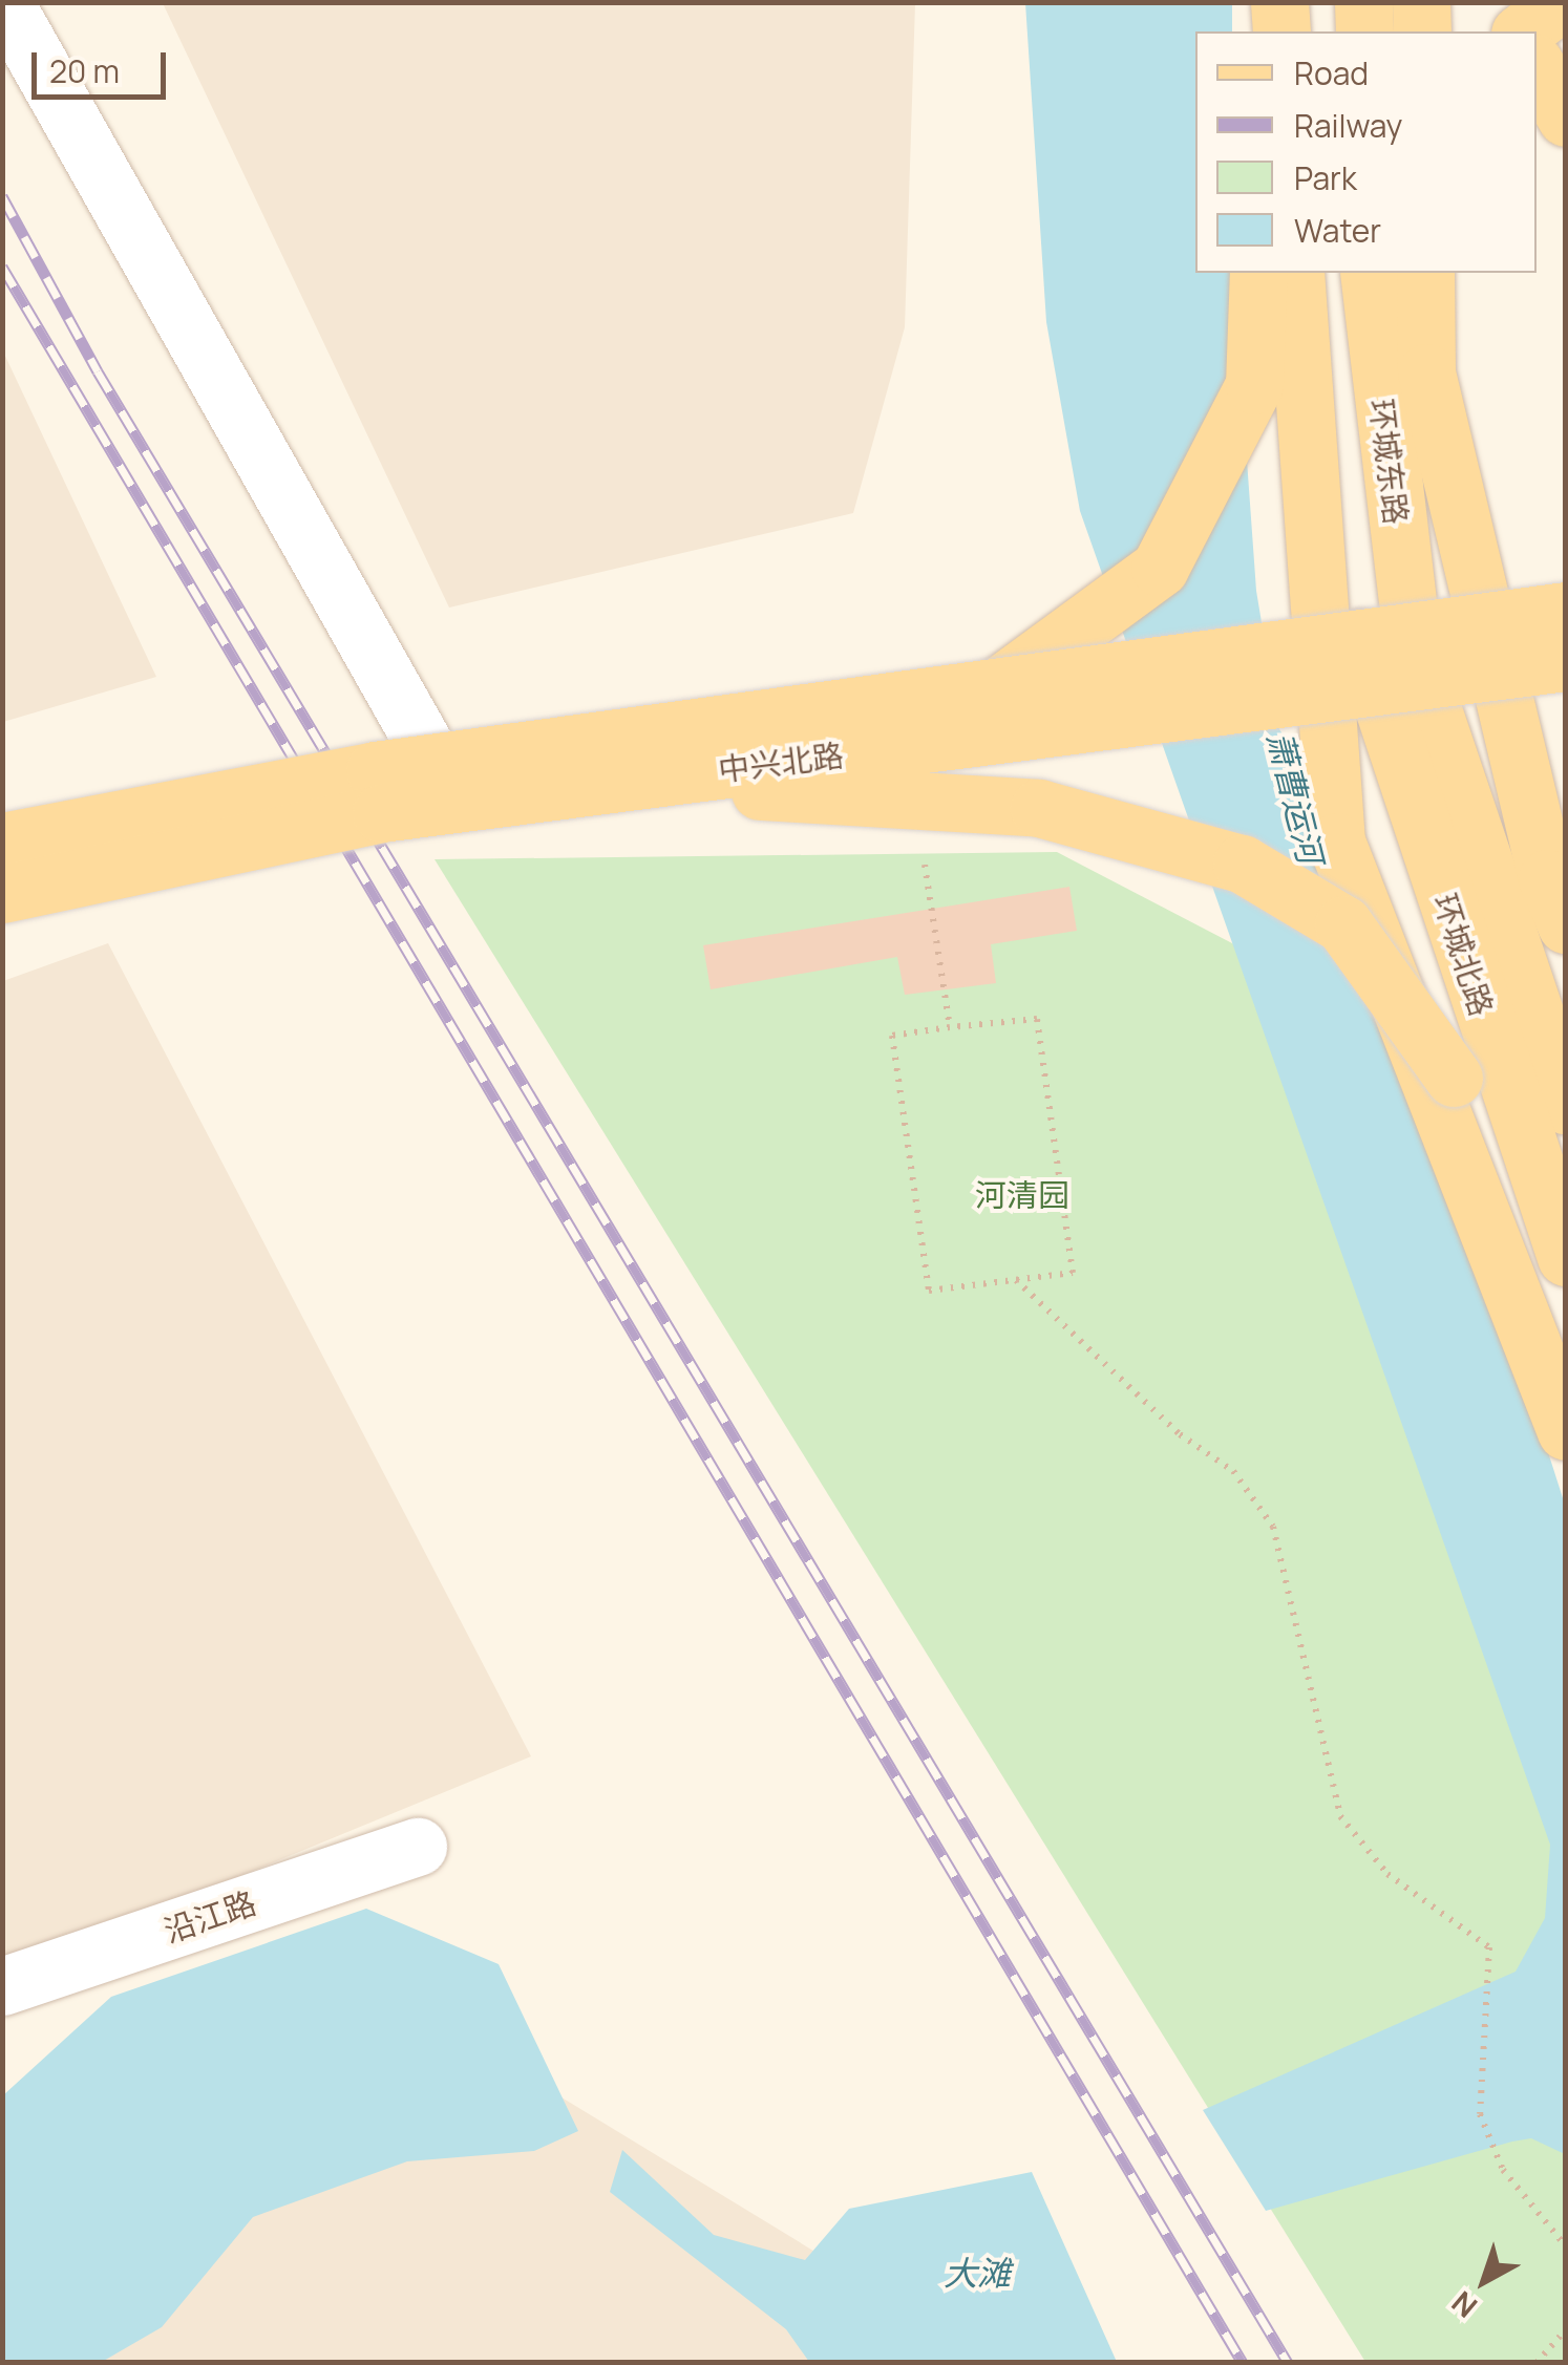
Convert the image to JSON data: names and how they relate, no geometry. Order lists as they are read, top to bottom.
{
  "streets": {
    "main road": ["环城东路", "中兴北路", "环城北路"],
    "street": ["沿江路"]
  },
  "crossings": [
    ["环城东路", "环城北路"]
  ],
  "water": ["萧曹运河", "大滩"],
  "parks": ["河清园"],
  "legend": [
    "Road",
    "Railway",
    "Park",
    "Water"
  ],
  "scale_bar": "20 m",
  "north": "bottom left"
}
